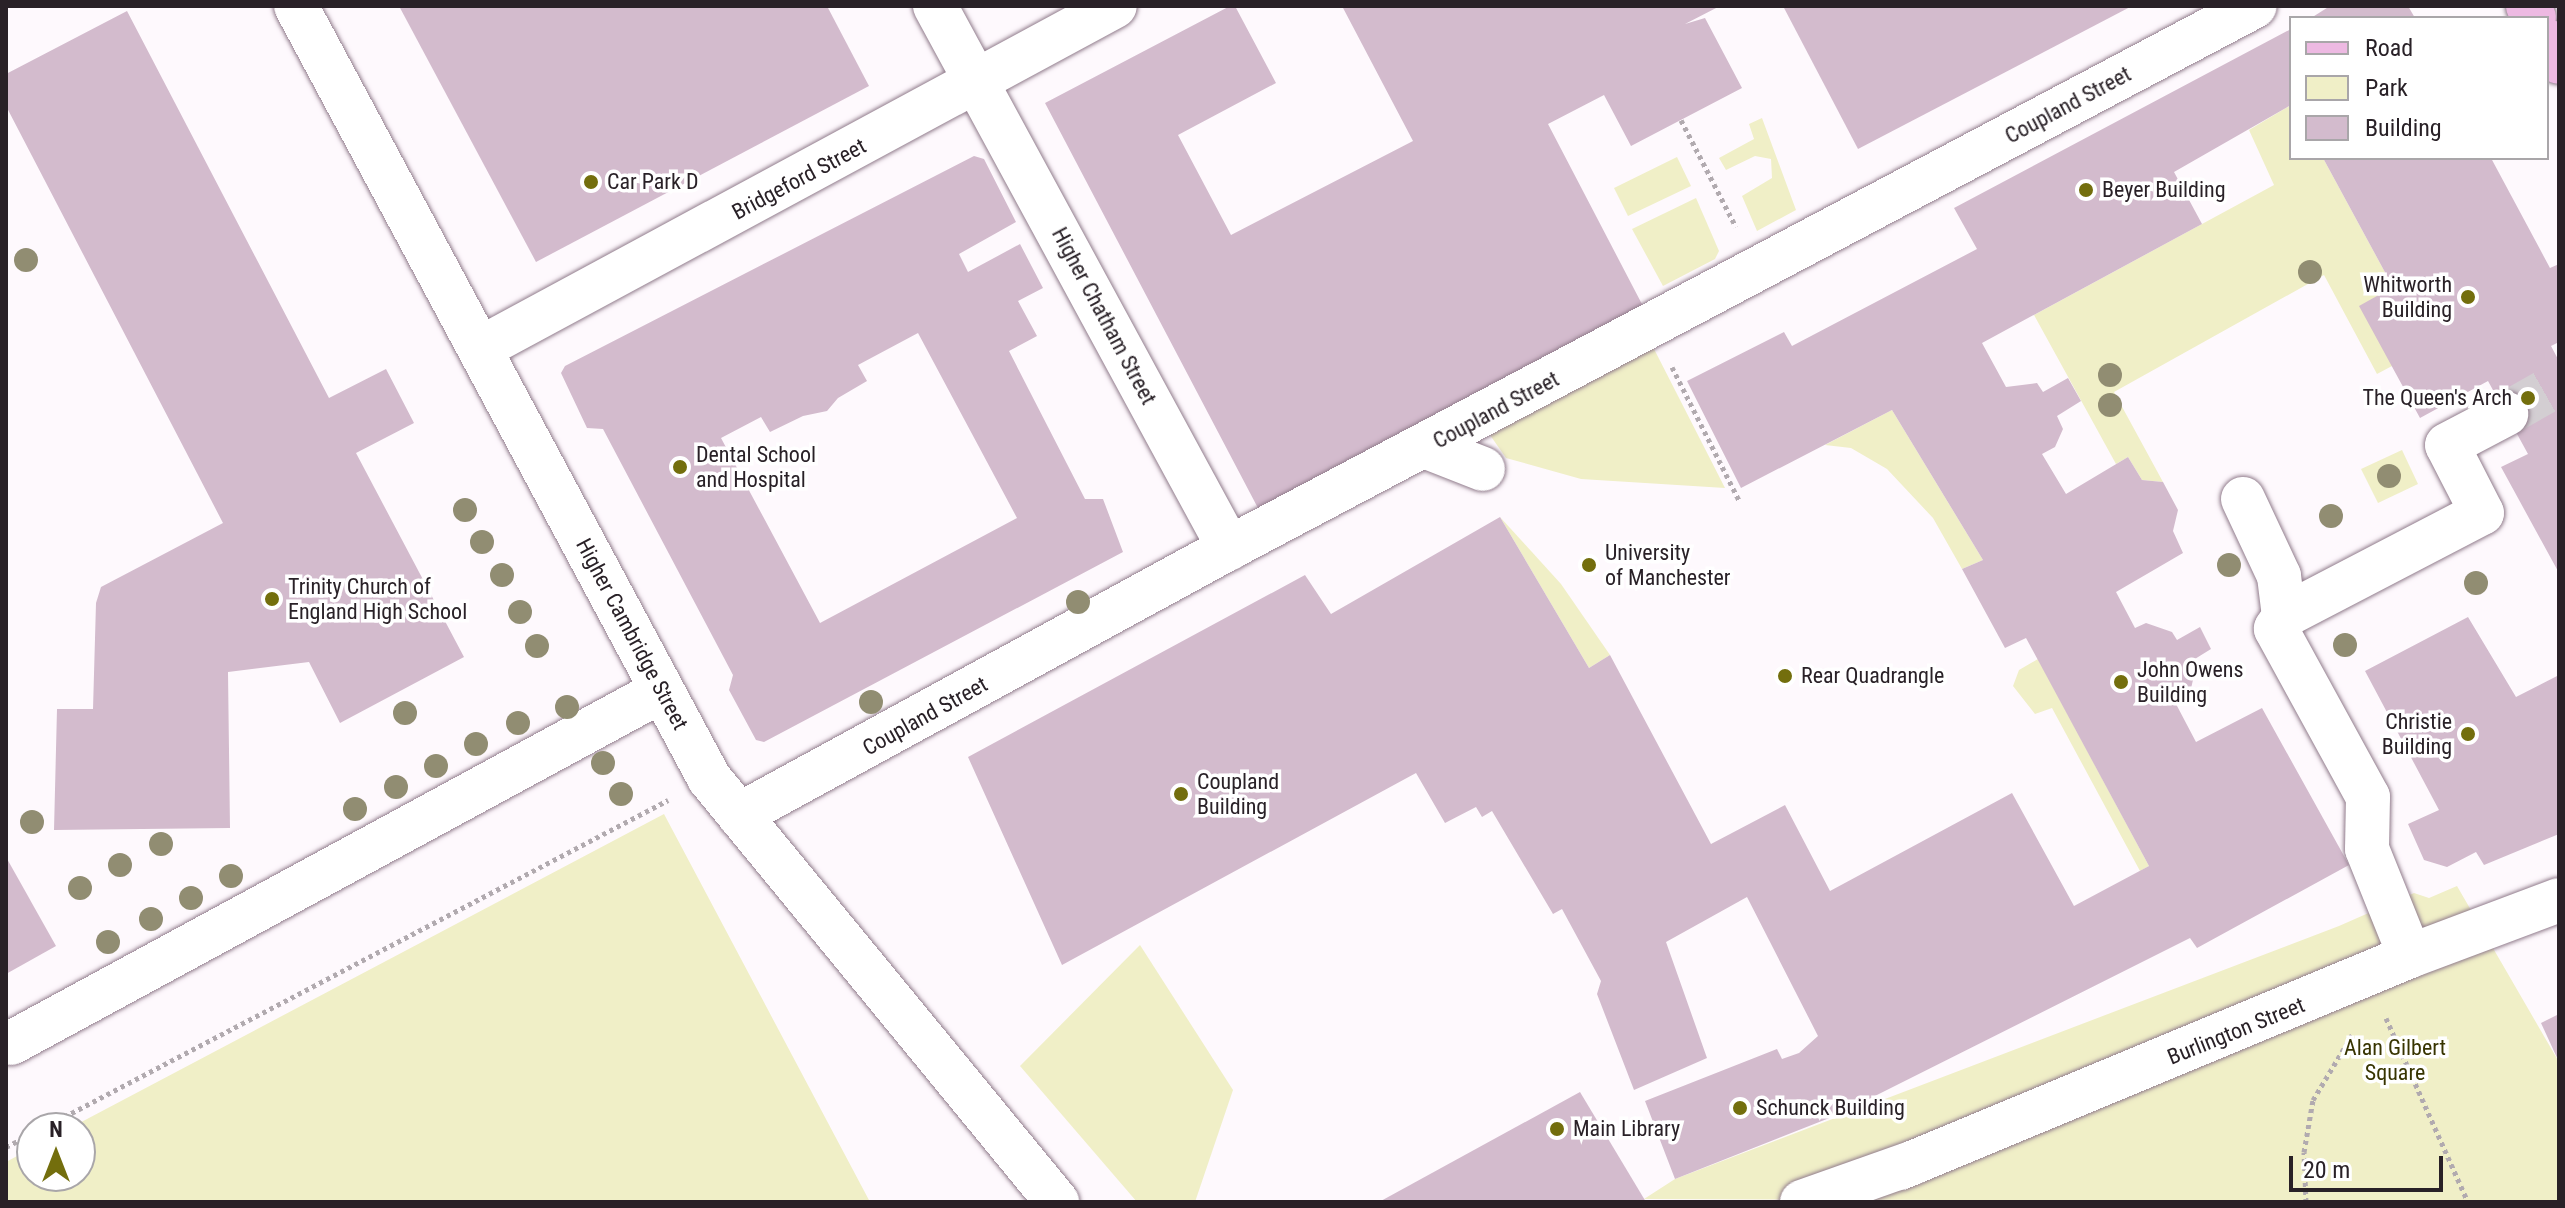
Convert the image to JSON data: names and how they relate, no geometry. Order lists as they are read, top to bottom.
{
  "streets": {
    "street": [
      "Coupland Street",
      "Bridgeford Street",
      "Higher Chatham Street",
      "Higher Cambridge Street",
      "Burlington Street"
    ]
  },
  "crossings": [
    ["Coupland Street", "Higher Chatham Street"],
    ["Coupland Street", "Higher Cambridge Street"],
    ["Bridgeford Street", "Higher Chatham Street"],
    ["Bridgeford Street", "Higher Cambridge Street"]
  ],
  "parks": ["Alan Gilbert Square"],
  "places": [
    "Car Park D",
    "Beyer Building",
    "Whitworth Building",
    "The Queen's Arch",
    "Dental School and Hospital",
    "University of Manchester",
    "Trinity Church of England High School",
    "Rear Quadrangle",
    "John Owens Building",
    "Christie Building",
    "Coupland Building",
    "Schunck Building",
    "Main Library"
  ],
  "legend": ["Road", "Park", "Building"],
  "scale_bar": "20 m",
  "north": "top"
}
